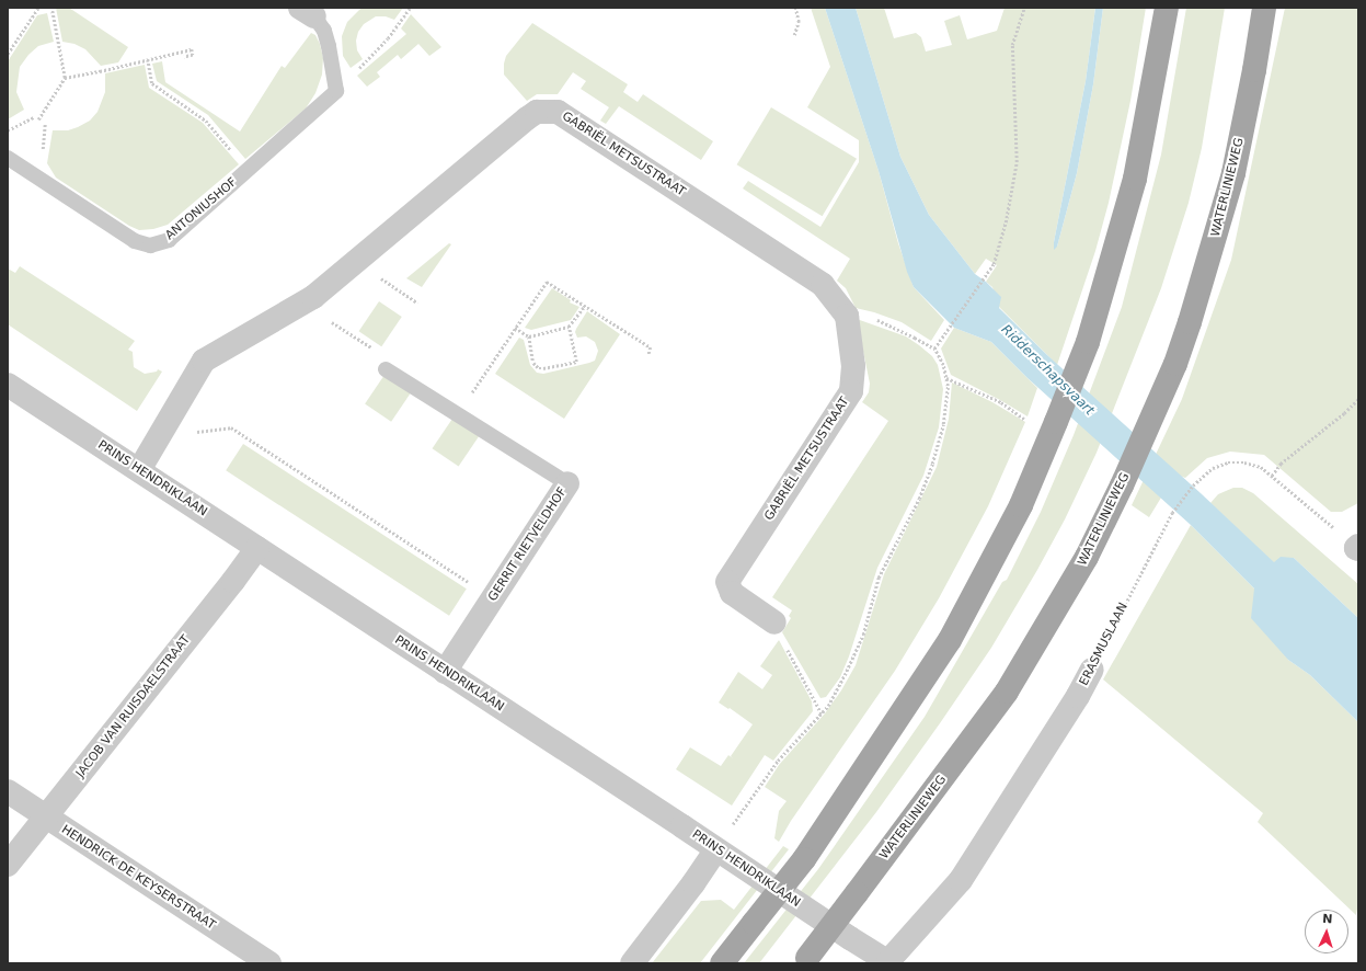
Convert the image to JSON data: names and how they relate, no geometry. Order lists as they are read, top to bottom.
{
  "streets": {
    "main road": ["WATERLINIEWEG"],
    "street": [
      "GABRIËL METSUSTRAAT",
      "PRINS HENDRIKLAAN",
      "GERRIT RIETVELDHOF",
      "ERASMUSLAAN",
      "JACOB VAN RUISDAELSTRAAT",
      "HENDRICK DE KEYSERSTRAAT"
    ],
    "lane": ["ANTONIUSHOF"]
  },
  "crossings": [
    ["GABRIËL METSUSTRAAT", "PRINS HENDRIKLAAN"],
    ["PRINS HENDRIKLAAN", "GERRIT RIETVELDHOF"],
    ["PRINS HENDRIKLAAN", "ERASMUSLAAN"],
    ["PRINS HENDRIKLAAN", "JACOB VAN RUISDAELSTRAAT"],
    ["JACOB VAN RUISDAELSTRAAT", "HENDRICK DE KEYSERSTRAAT"]
  ],
  "water": ["Ridderschapsvaart"],
  "north": "top"
}
